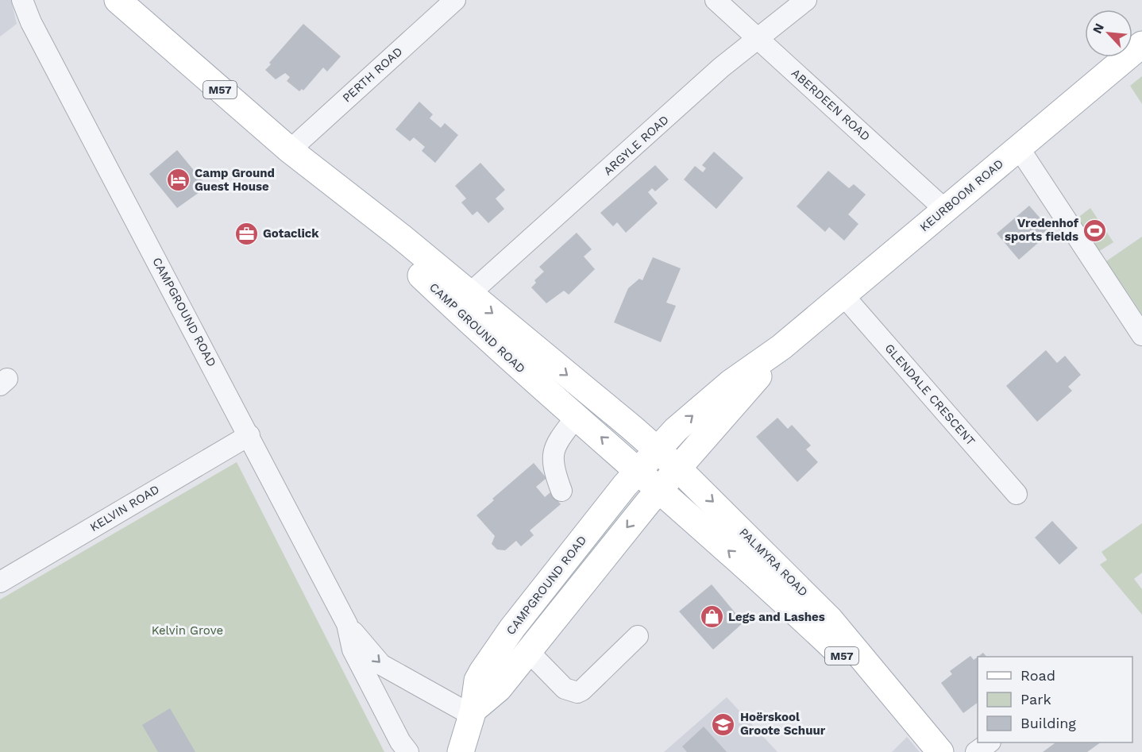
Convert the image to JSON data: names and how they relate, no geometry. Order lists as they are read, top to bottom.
{
  "streets": {
    "main road": [
      "M57",
      "KEURBOOM ROAD",
      "CAMPGROUND ROAD",
      "CAMP GROUND ROAD",
      "PALMYRA ROAD"
    ],
    "street": [
      "PERTH ROAD",
      "ABERDEEN ROAD",
      "ARGYLE ROAD",
      "GLENDALE CRESCENT",
      "KELVIN ROAD"
    ]
  },
  "crossings": [
    ["PERTH ROAD", "CAMP GROUND ROAD"],
    ["ABERDEEN ROAD", "ARGYLE ROAD"],
    ["ABERDEEN ROAD", "KEURBOOM ROAD"],
    ["ARGYLE ROAD", "CAMP GROUND ROAD"],
    ["KEURBOOM ROAD", "CAMPGROUND ROAD"],
    ["KEURBOOM ROAD", "CAMP GROUND ROAD"],
    ["KEURBOOM ROAD", "GLENDALE CRESCENT"],
    ["KEURBOOM ROAD", "PALMYRA ROAD"],
    ["CAMPGROUND ROAD", "CAMP GROUND ROAD"],
    ["CAMPGROUND ROAD", "KELVIN ROAD"],
    ["CAMPGROUND ROAD", "PALMYRA ROAD"],
    ["CAMP GROUND ROAD", "PALMYRA ROAD"]
  ],
  "parks": ["Kelvin Grove"],
  "places": {
    "hotel": ["Camp Ground Guest House"],
    "sports": ["Vredenhof sports fields"],
    "office": ["Gotaclick"],
    "shop": ["Legs and Lashes"],
    "school or university": ["Hoërskool Groote Schuur"]
  },
  "legend": ["Road", "Park", "Building"],
  "north": "top left"
}
